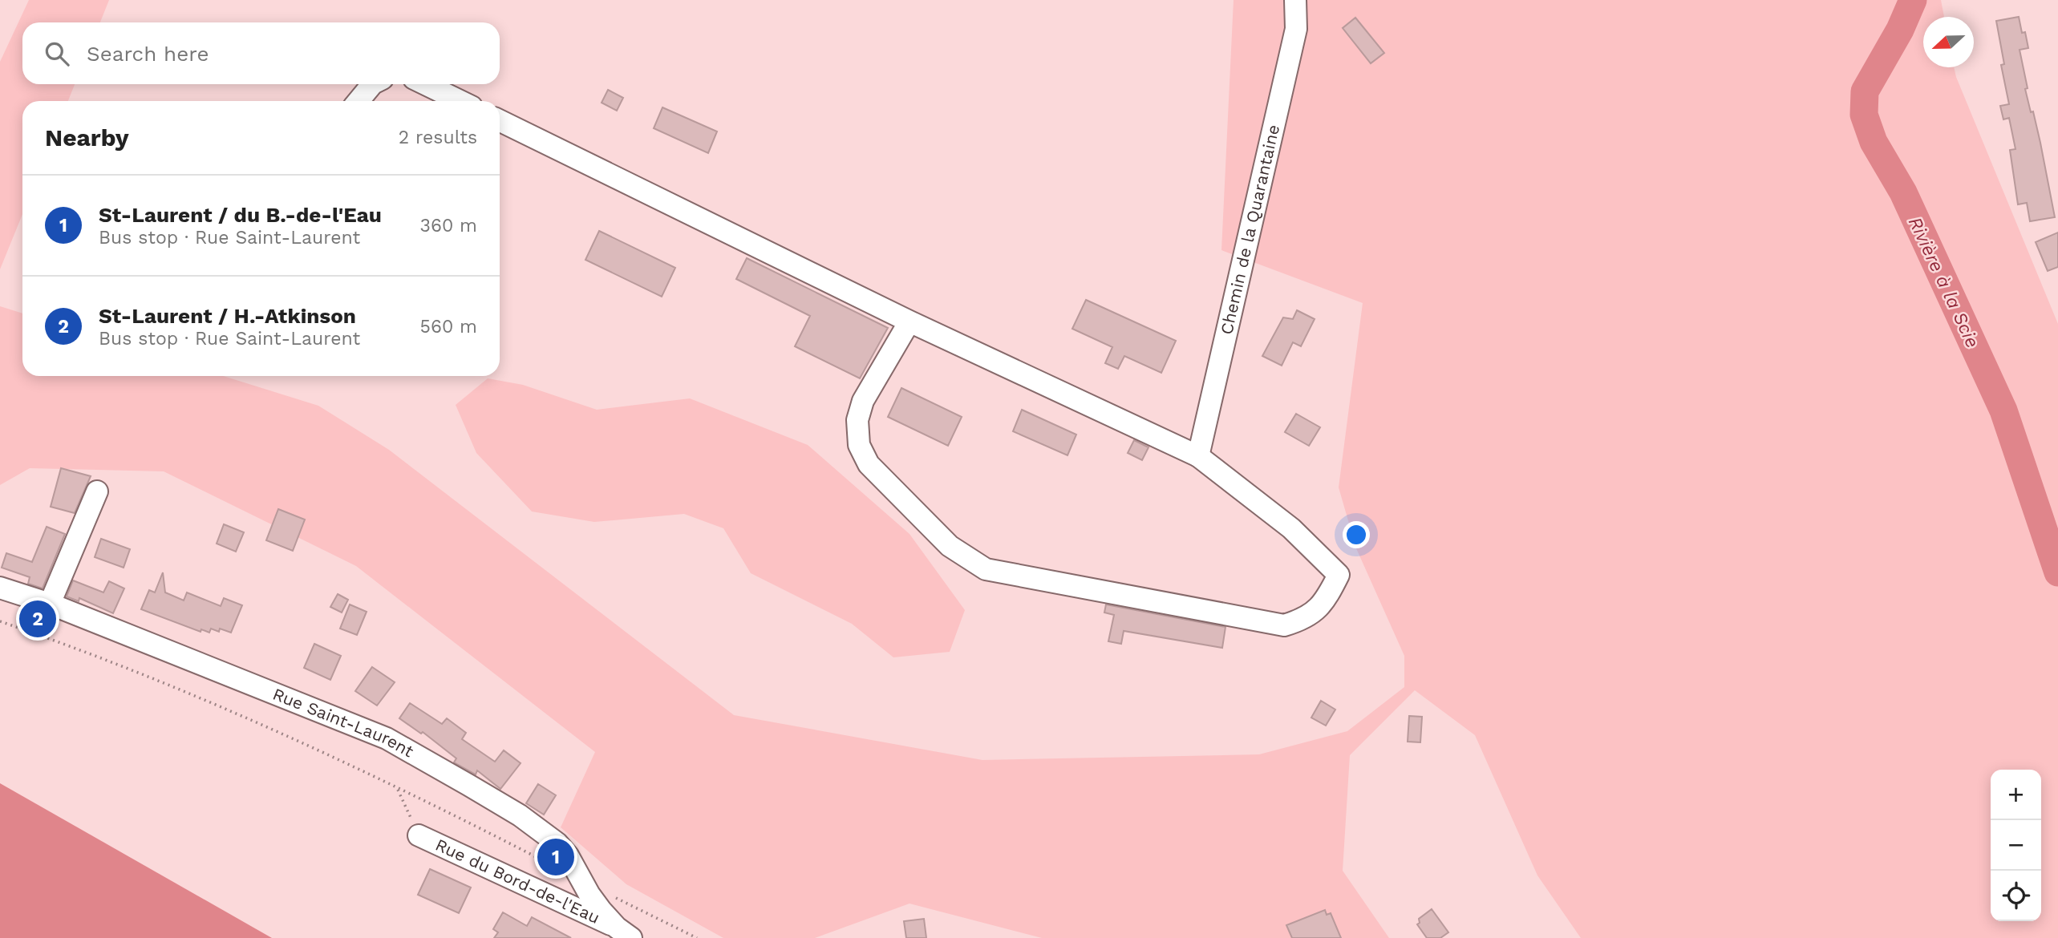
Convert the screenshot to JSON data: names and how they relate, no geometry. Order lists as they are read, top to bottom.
{
  "streets": {
    "street": ["Chemin de la Quarantaine", "Rue Saint-Laurent", "Rue du Bord-de-l'Eau"]
  },
  "crossings": [
    ["Rue Saint-Laurent", "Rue du Bord-de-l'Eau"]
  ],
  "water": ["Rivière à la Scie"],
  "north": "left",
  "page": {
    "search": "Search here",
    "heading": ["Nearby", "2 results"],
    "list": [
      {
        "mark": "1",
        "name": "St-Laurent / du B.-de-l'Eau",
        "note": "Bus stop · Rue Saint-Laurent",
        "value": "360 m"
      },
      {
        "mark": "2",
        "name": "St-Laurent / H.-Atkinson",
        "note": "Bus stop · Rue Saint-Laurent",
        "value": "560 m"
      }
    ],
    "pins": ["2", "1"],
    "map_buttons": ["+", "−"]
  }
}
